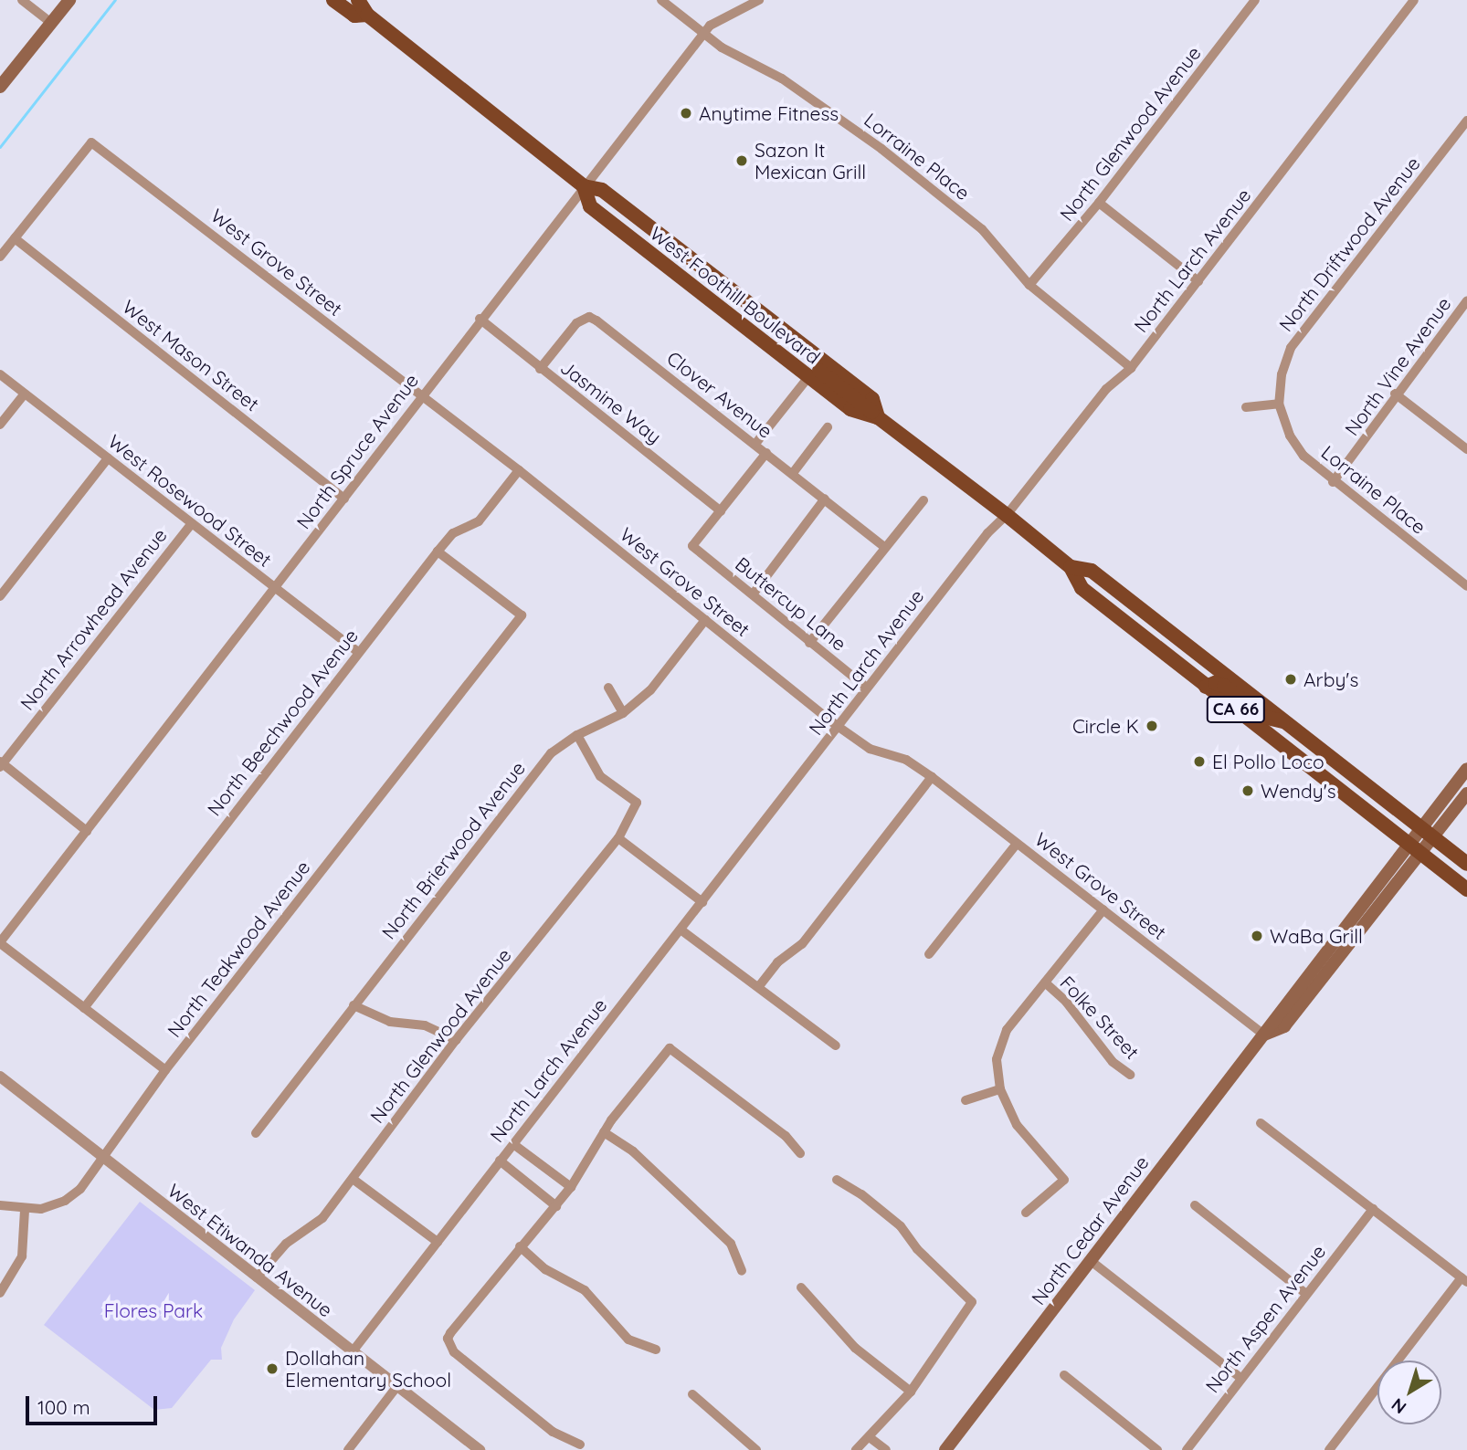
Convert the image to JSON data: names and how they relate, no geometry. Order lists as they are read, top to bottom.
{
  "streets": {
    "main road": ["West Foothill Boulevard", "CA 66", "North Cedar Avenue"],
    "street": [
      "North Glenwood Avenue",
      "Lorraine Place",
      "North Driftwood Avenue",
      "North Larch Avenue",
      "West Grove Street",
      "West Mason Street",
      "North Vine Avenue",
      "Clover Avenue",
      "Jasmine Way",
      "North Spruce Avenue",
      "West Rosewood Street",
      "Buttercup Lane",
      "North Arrowhead Avenue",
      "North Beechwood Avenue",
      "North Brierwood Avenue",
      "North Teakwood Avenue",
      "Folke Street",
      "West Etiwanda Avenue",
      "North Aspen Avenue"
    ]
  },
  "crossings": [
    ["North Glenwood Avenue", "Lorraine Place"],
    ["North Glenwood Avenue", "North Brierwood Avenue"],
    ["North Glenwood Avenue", "West Etiwanda Avenue"],
    ["Lorraine Place", "North Driftwood Avenue"],
    ["Lorraine Place", "North Larch Avenue"],
    ["Lorraine Place", "North Vine Avenue"],
    ["Lorraine Place", "North Spruce Avenue"],
    ["North Larch Avenue", "West Grove Street"],
    ["North Larch Avenue", "West Foothill Boulevard"],
    ["North Larch Avenue", "Buttercup Lane"],
    ["North Larch Avenue", "West Etiwanda Avenue"],
    ["West Grove Street", "West Mason Street"],
    ["West Grove Street", "North Spruce Avenue"],
    ["West Grove Street", "North Beechwood Avenue"],
    ["West Grove Street", "North Brierwood Avenue"],
    ["West Grove Street", "North Cedar Avenue"],
    ["West Foothill Boulevard", "North Spruce Avenue"],
    ["West Foothill Boulevard", "North Cedar Avenue"],
    ["West Mason Street", "North Spruce Avenue"],
    ["Clover Avenue", "Jasmine Way"],
    ["Jasmine Way", "North Spruce Avenue"],
    ["Jasmine Way", "Buttercup Lane"],
    ["North Spruce Avenue", "West Rosewood Street"],
    ["West Rosewood Street", "North Arrowhead Avenue"],
    ["West Rosewood Street", "North Beechwood Avenue"],
    ["North Beechwood Avenue", "North Teakwood Avenue"],
    ["North Teakwood Avenue", "West Etiwanda Avenue"]
  ],
  "parks": ["Flores Park"],
  "places": [
    "Anytime Fitness",
    "Sazon It Mexican Grill",
    "Arby's",
    "Circle K",
    "El Pollo Loco",
    "Wendy's",
    "WaBa Grill",
    "Dollahan Elementary School"
  ],
  "scale_bar": "100 m",
  "north": "bottom left"
}
